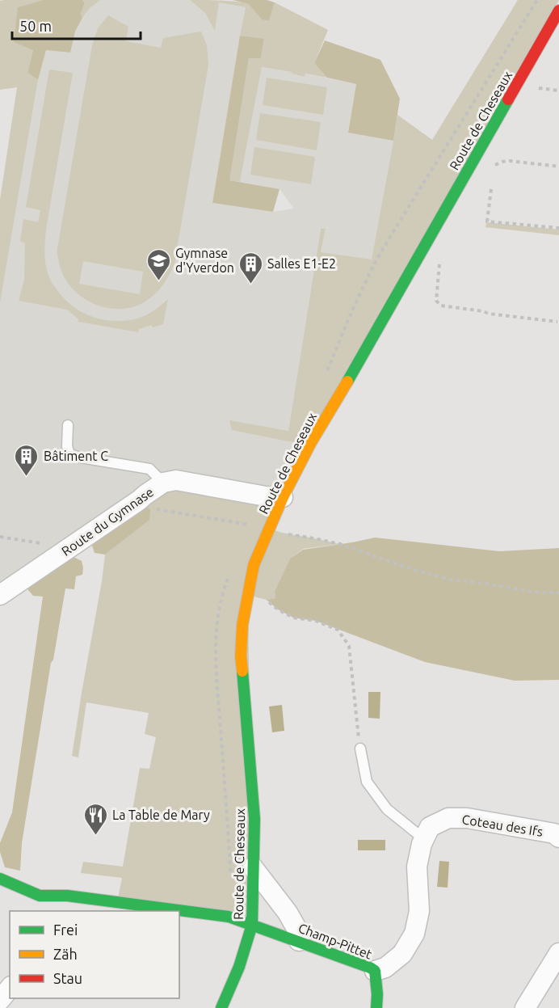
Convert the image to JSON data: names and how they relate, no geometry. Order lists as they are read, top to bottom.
{
  "streets": {
    "street": [
      "Route de Cheseaux",
      "Route du Gymnase",
      "Coteau des Ifs",
      "Champ-Pittet"
    ]
  },
  "crossings": [
    ["Route de Cheseaux", "Route du Gymnase"],
    ["Route de Cheseaux", "Champ-Pittet"],
    ["Coteau des Ifs", "Champ-Pittet"]
  ],
  "places": {
    "school or university": ["Gymnase d'Yverdon"],
    "building": ["Salles E1-E2", "Bâtiment C"],
    "restaurant": ["La Table de Mary"]
  },
  "legend": ["Frei", "Zäh", "Stau"],
  "scale_bar": "50 m"
}
